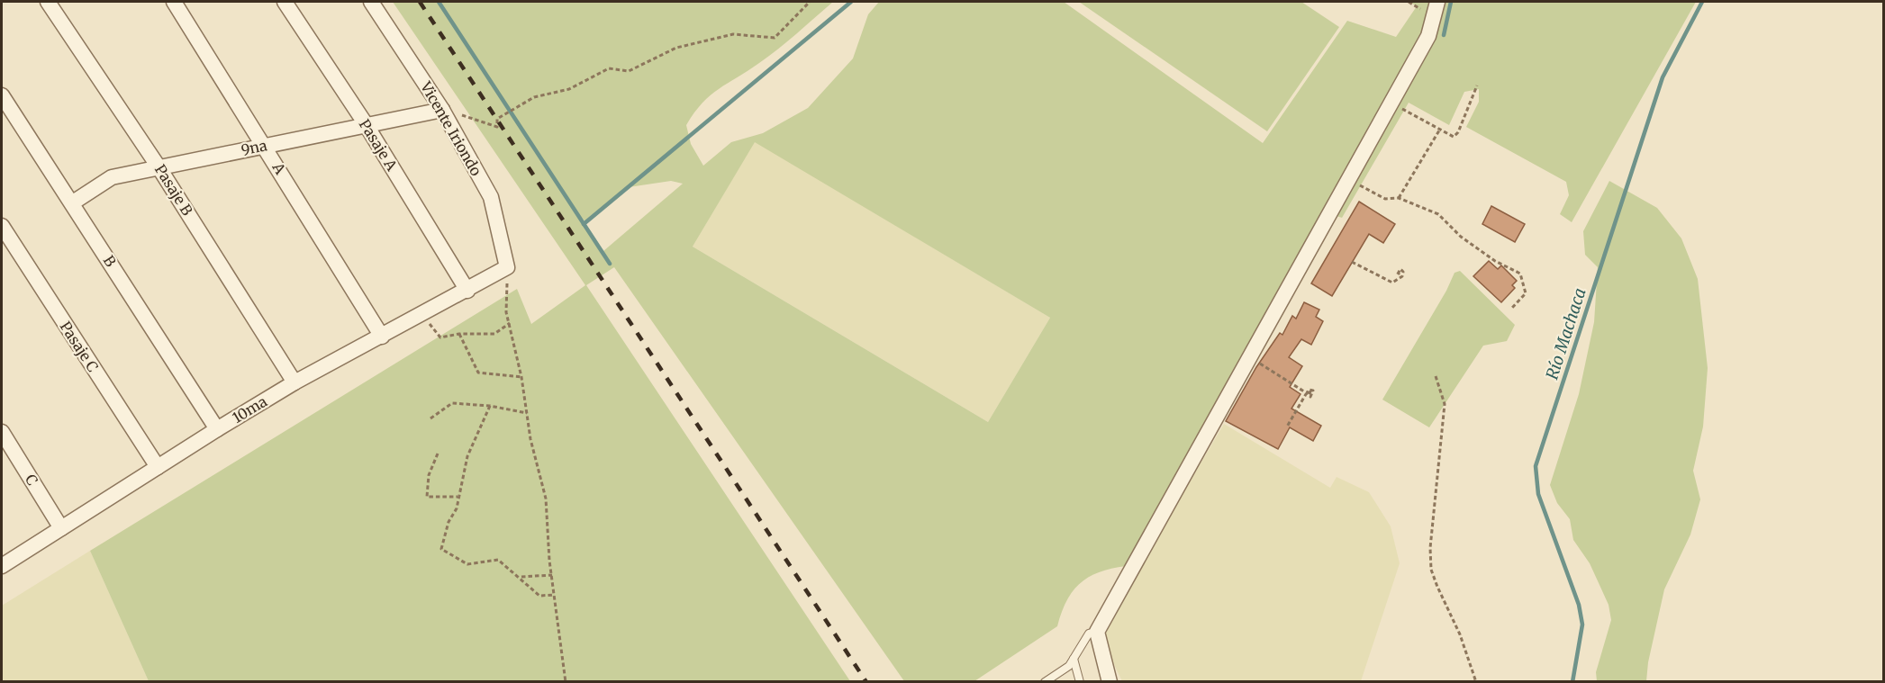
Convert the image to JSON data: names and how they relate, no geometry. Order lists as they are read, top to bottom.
{
  "streets": {
    "street": [
      "Vicente Iriondo",
      "Pasaje A",
      "9na",
      "A",
      "Pasaje B",
      "B",
      "Pasaje C",
      "10ma",
      "C"
    ]
  },
  "crossings": [
    ["Vicente Iriondo", "9na"],
    ["Vicente Iriondo", "10ma"],
    ["Pasaje A", "9na"],
    ["Pasaje A", "10ma"],
    ["9na", "A"],
    ["9na", "Pasaje B"],
    ["9na", "B"],
    ["A", "10ma"],
    ["Pasaje B", "10ma"],
    ["B", "10ma"],
    ["Pasaje C", "10ma"],
    ["10ma", "C"]
  ],
  "water": ["Río Machaca"]
}
